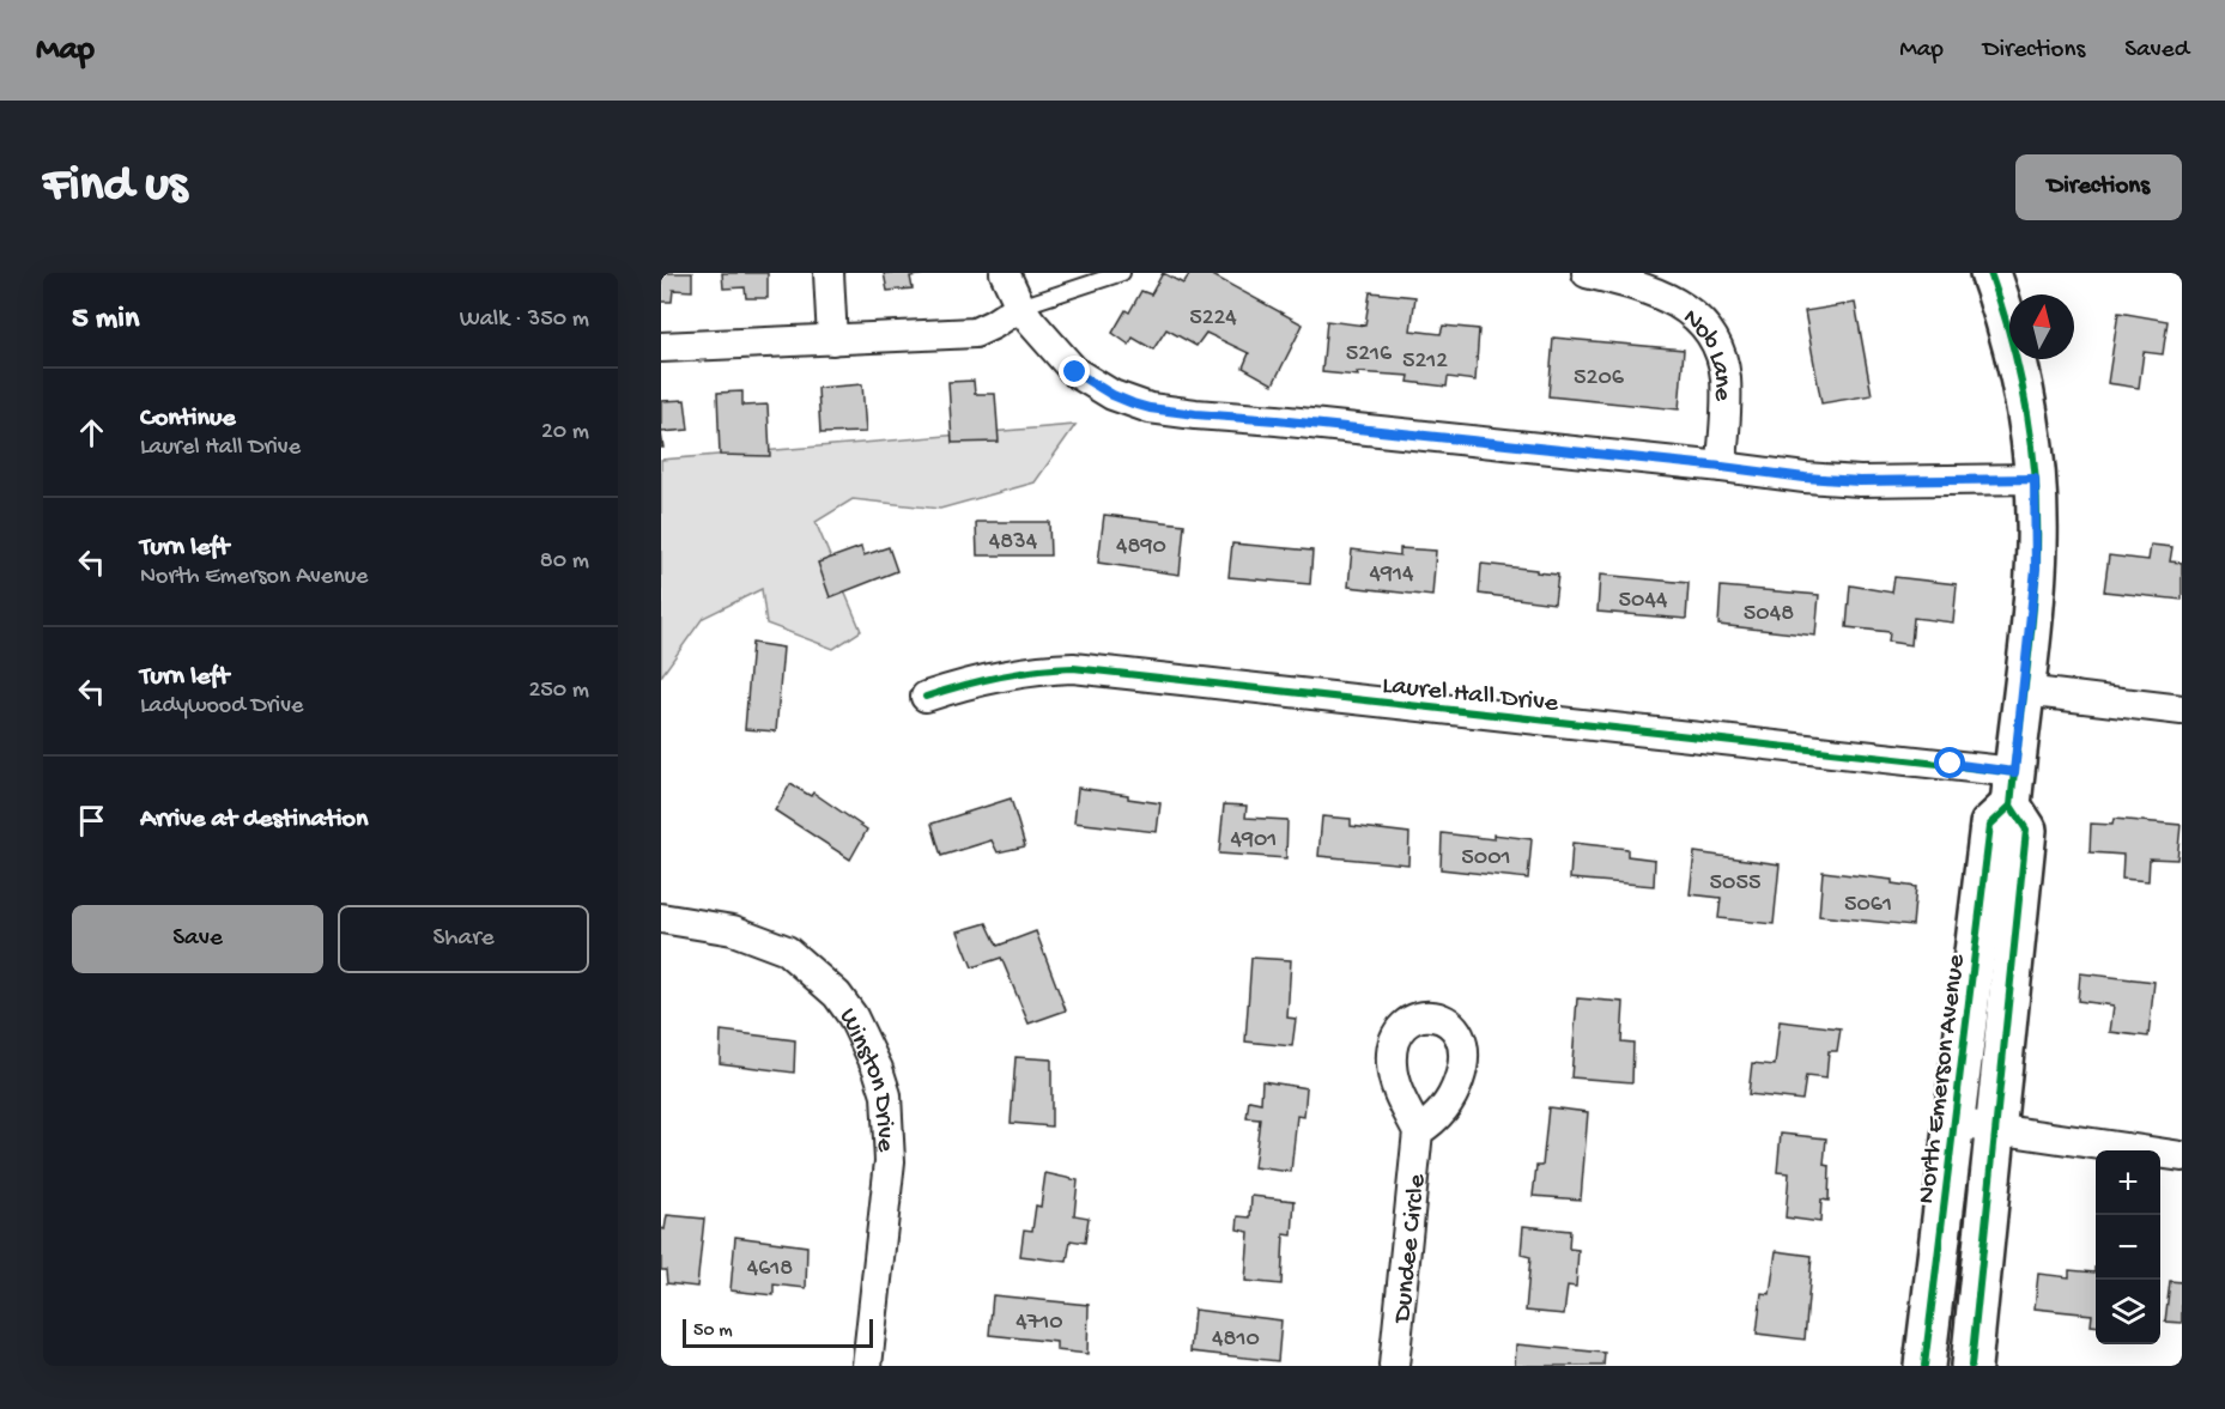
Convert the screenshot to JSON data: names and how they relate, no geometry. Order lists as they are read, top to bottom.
{
  "streets": {
    "main road": ["North Emerson Avenue"],
    "street": [
      "Nob Lane",
      "Laurel Hall Drive",
      "Winston Drive",
      "Dundee Circle"
    ]
  },
  "crossings": [
    ["Laurel Hall Drive", "North Emerson Avenue"]
  ],
  "house_numbers": [
    "5224",
    "5216",
    "5212",
    "5206",
    "4834",
    "4890",
    "4914",
    "5044",
    "5048",
    "4901",
    "5001",
    "5055",
    "5061",
    "4618",
    "4710",
    "4810"
  ],
  "scale_bar": "50 m",
  "north": "top",
  "page": {
    "header": "Map",
    "nav": ["Map", "Directions", "Saved"],
    "buttons": [
      "Directions",
      ["Save", "Share"]
    ],
    "title": "Find us",
    "heading": ["5 min", "Walk · 350 m"],
    "list": [
      ["Continue", "Laurel Hall Drive", "20 m"],
      ["Turn left", "North Emerson Avenue", "80 m"],
      ["Turn left", "Ladywood Drive", "250 m"],
      "Arrive at destination"
    ],
    "map_buttons": ["+", "−"],
    "scale": "50 m"
  }
}
